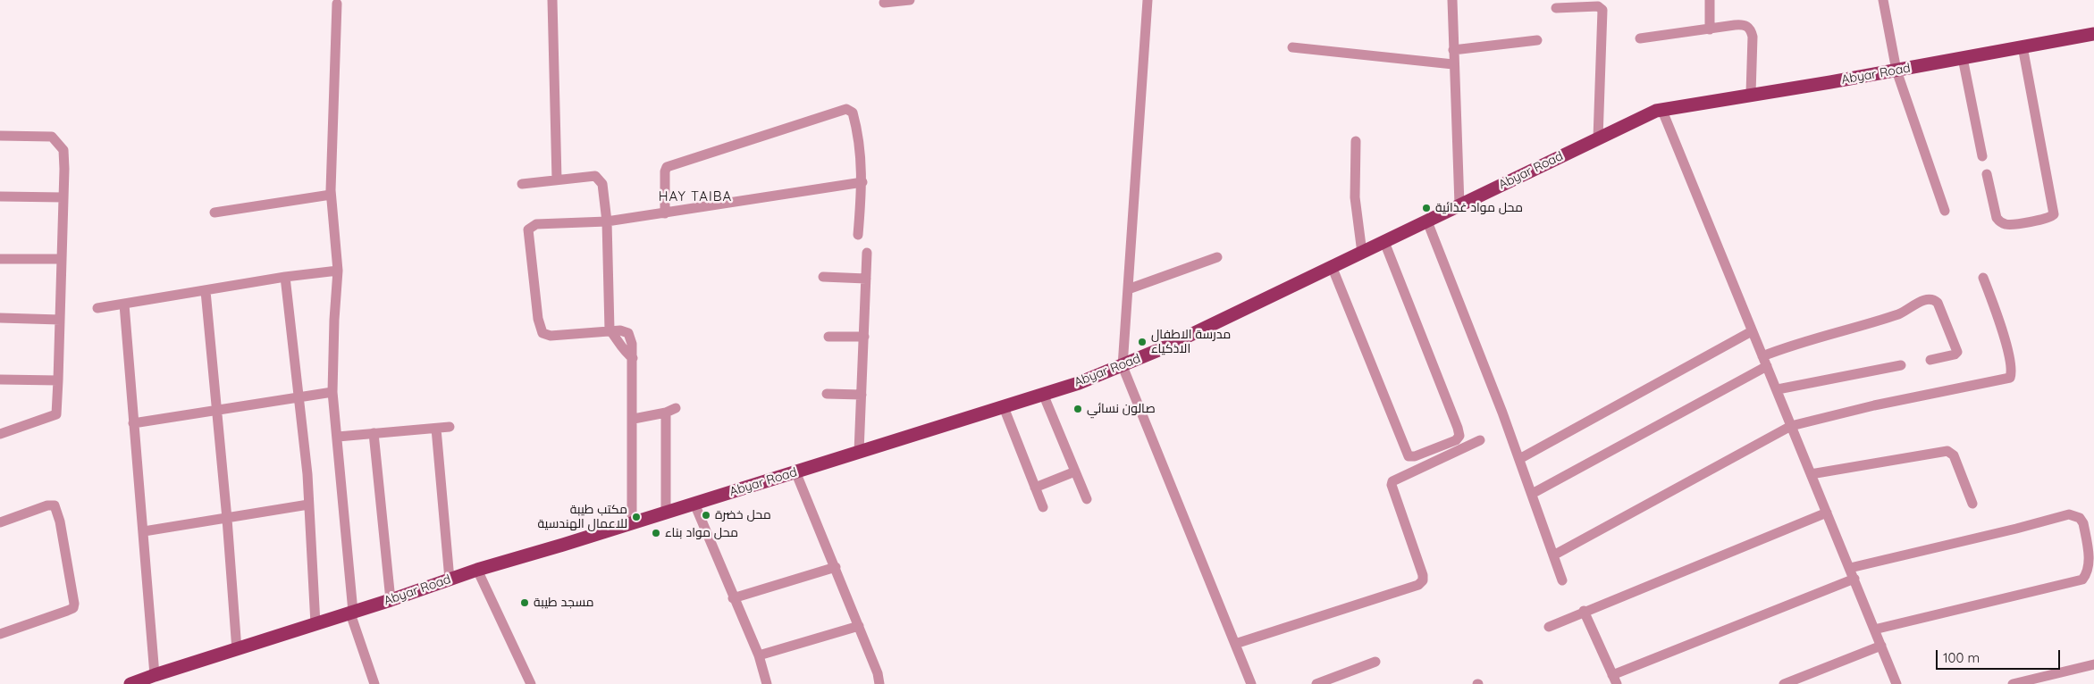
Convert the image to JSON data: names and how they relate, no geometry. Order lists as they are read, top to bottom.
{
  "streets": {
    "main road": ["Abyar Road"]
  },
  "districts": ["HAY TAIBA"],
  "places": [
    "محل مواد غذائية",
    "مدرسة الاطفال الاذكياء",
    "صالون نسائي",
    "محل خضرة",
    "مكتب طيبة للاعمال الهندسية",
    "محل مواد بناء",
    "مسجد طيبة"
  ],
  "scale_bar": "100 m"
}
